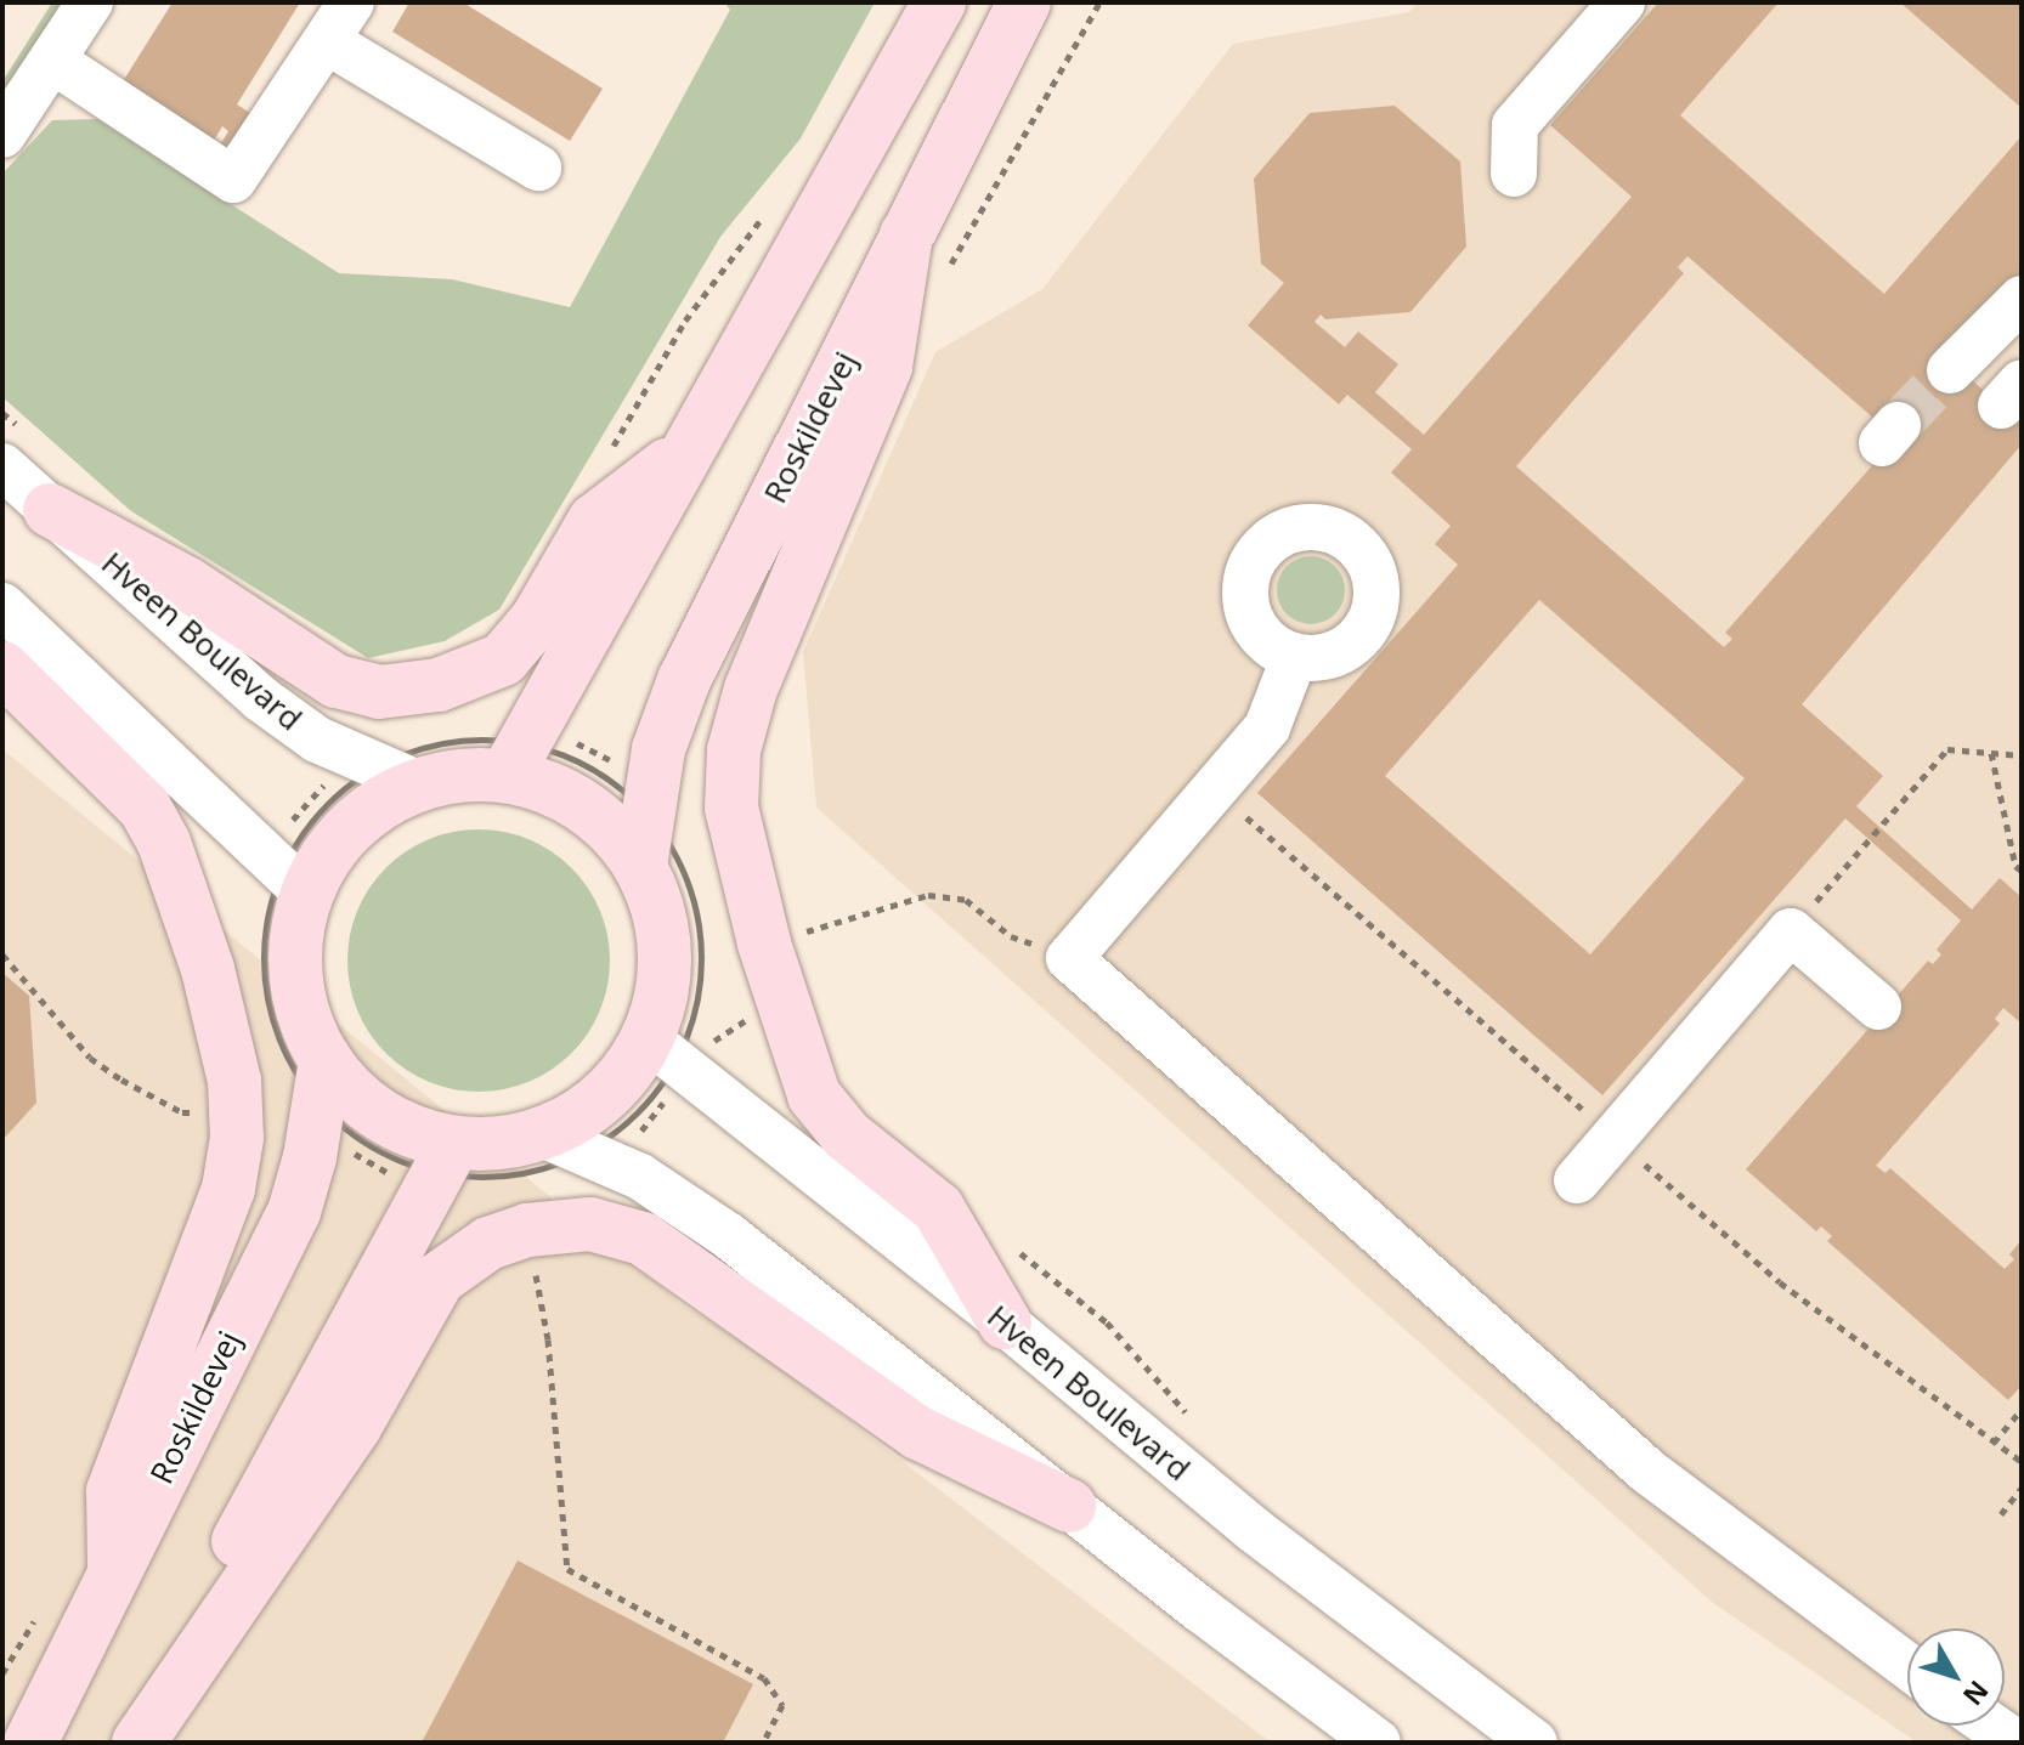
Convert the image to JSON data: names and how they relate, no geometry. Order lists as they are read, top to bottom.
{
  "streets": {
    "main road": ["Roskildevej"],
    "street": ["Hveen Boulevard"]
  },
  "north": "bottom right"
}
